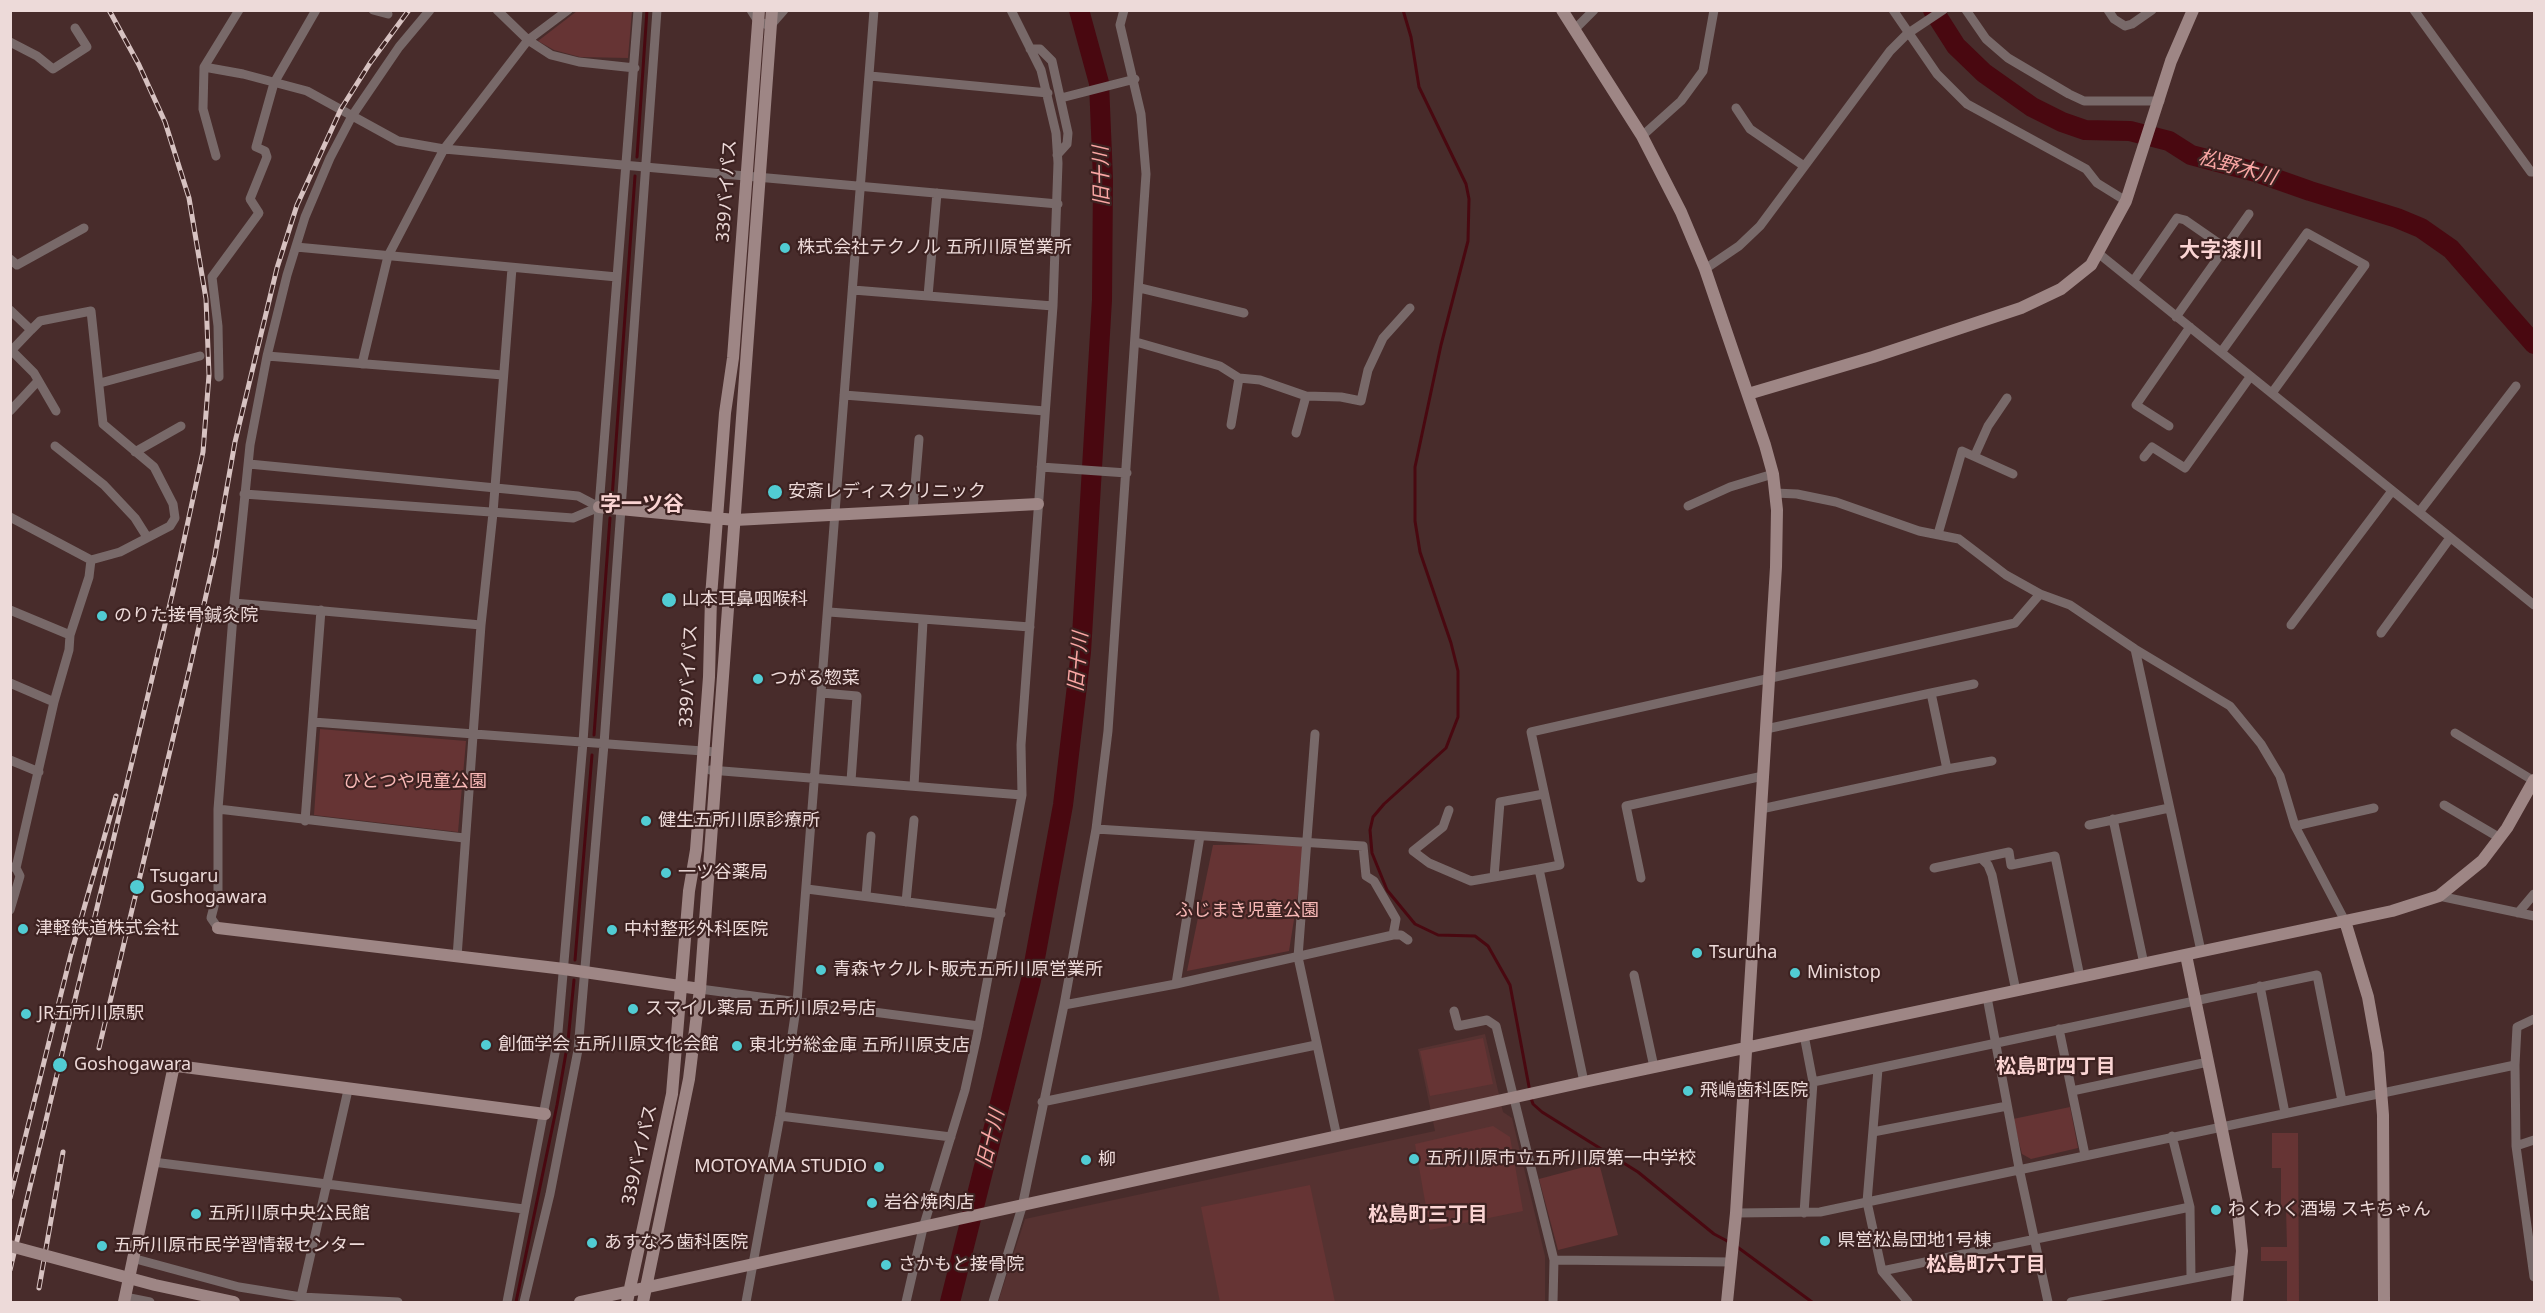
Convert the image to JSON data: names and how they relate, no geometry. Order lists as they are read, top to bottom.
{
  "streets": {
    "street": ["339バイパス"]
  },
  "districts": [
    "大字漆川",
    "字一ツ谷",
    "松島町四丁目",
    "松島町三丁目",
    "松島町六丁目"
  ],
  "water": ["松野木川", "旧十川"],
  "parks": ["ひとつや児童公園", "ふじまき児童公園"],
  "places": [
    "株式会社テクノル 五所川原営業所",
    "安斎レディスクリニック",
    "山本耳鼻咽喉科",
    "のりた接骨鍼灸院",
    "つがる惣菜",
    "健生五所川原診療所",
    "一ツ谷薬局",
    "Tsugaru Goshogawara",
    "津軽鉄道株式会社",
    "中村整形外科医院",
    "Tsuruha",
    "青森ヤクルト販売五所川原営業所",
    "Ministop",
    "スマイル薬局 五所川原2号店",
    "JR五所川原駅",
    "創価学会 五所川原文化会館",
    "東北労総金庫 五所川原支店",
    "Goshogawara",
    "飛嶋歯科医院",
    "五所川原市立五所川原第一中学校",
    "柳",
    "MOTOYAMA STUDIO",
    "岩谷焼肉店",
    "わくわく酒場 スキちゃん",
    "五所川原中央公民館",
    "県営松島団地1号棟",
    "あすなろ歯科医院",
    "五所川原市民学習情報センター",
    "さかもと接骨院"
  ]
}
